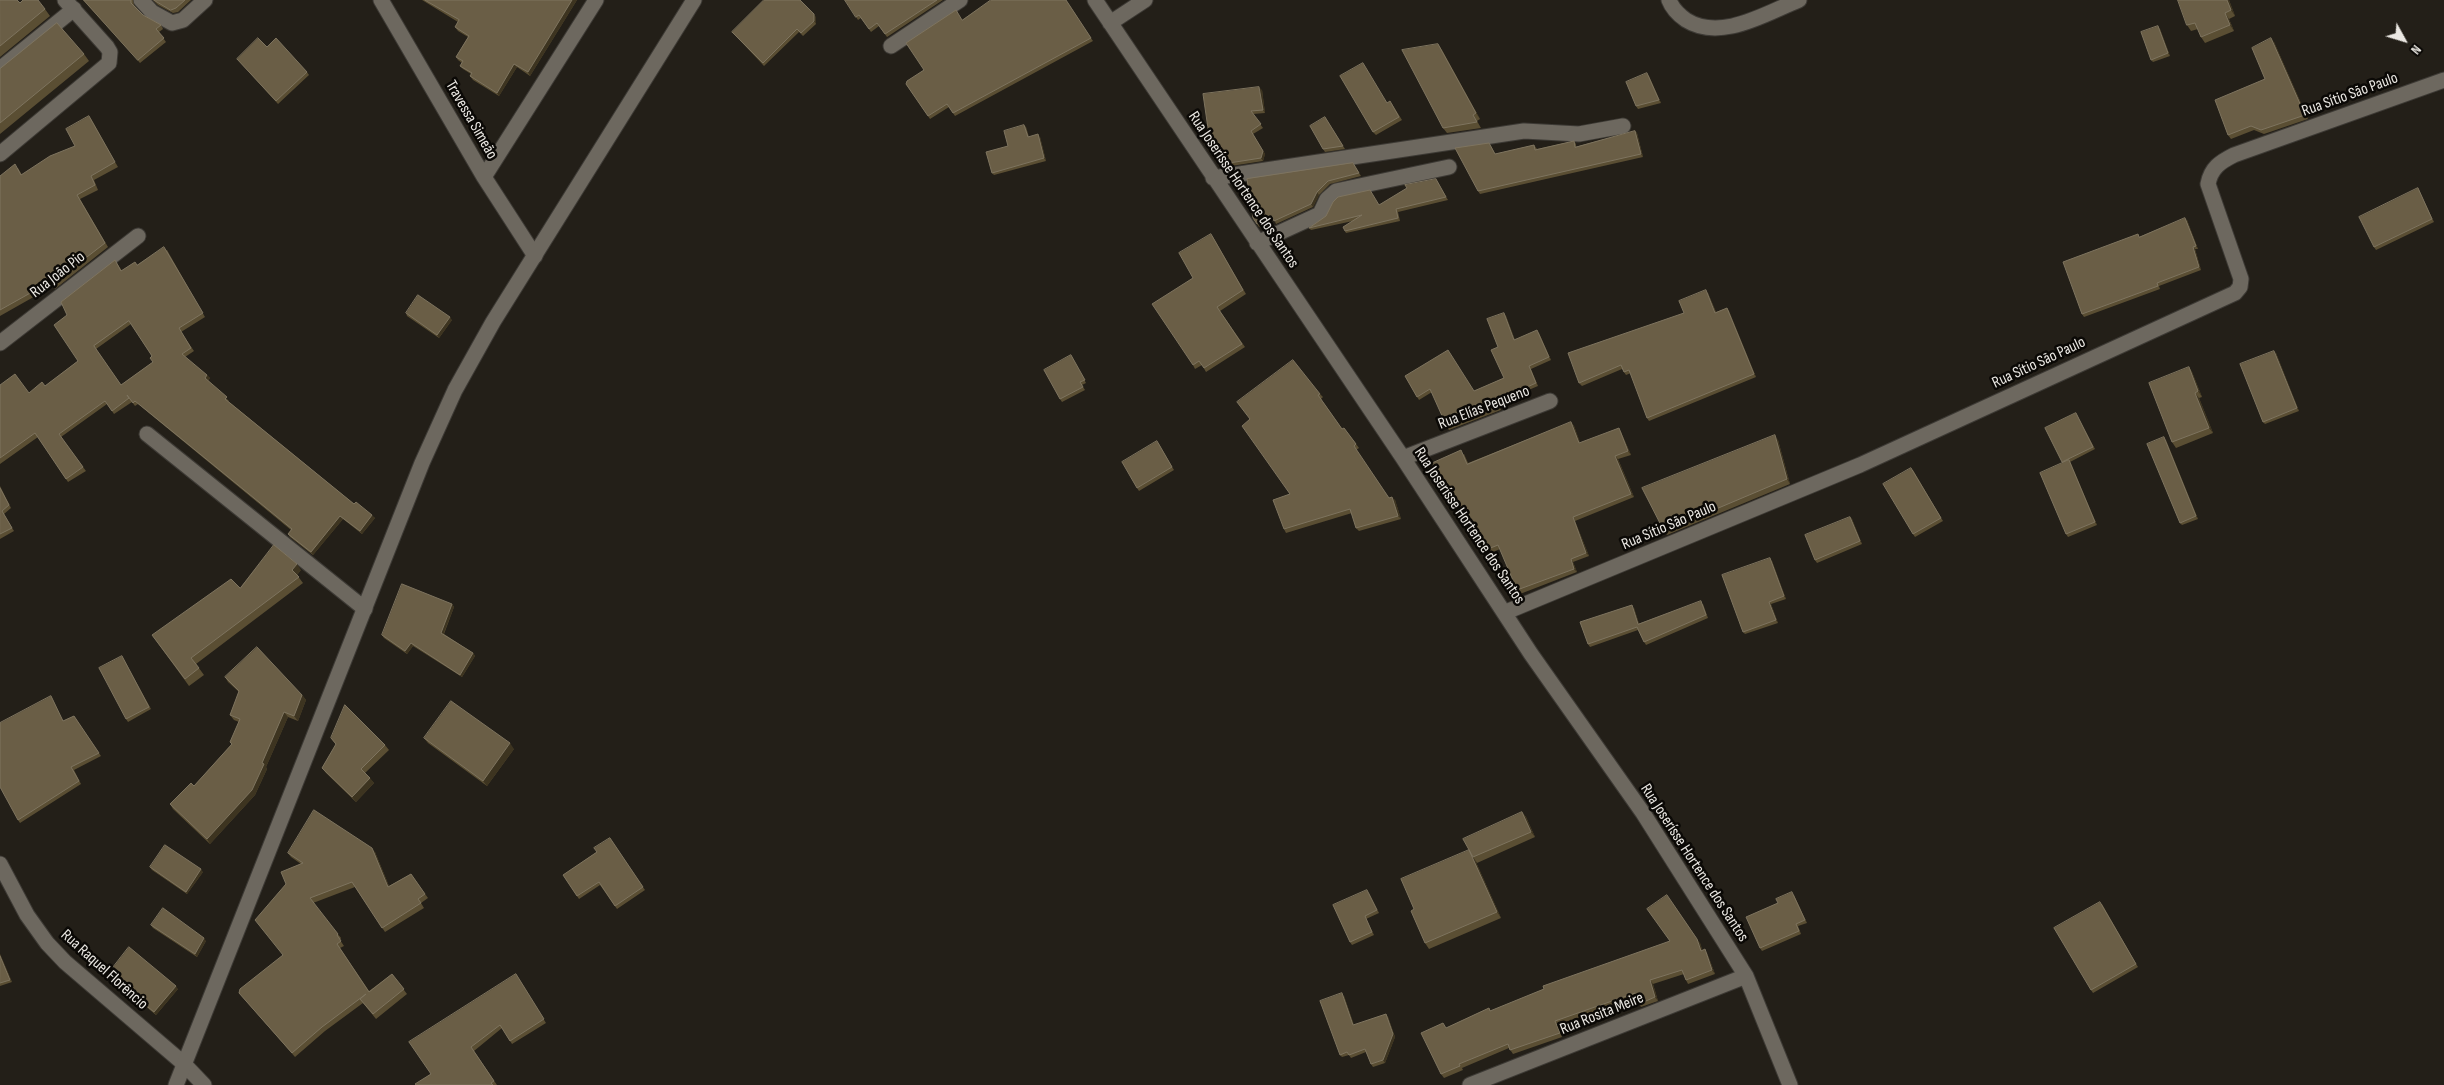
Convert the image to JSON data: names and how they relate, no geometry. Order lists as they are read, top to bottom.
{
  "streets": {
    "street": [
      "Rua Sítio São Paulo",
      "Travessa Simeão",
      "Rua Joserísse Hortence dos Santos",
      "Rua João Pio",
      "Rua Elías Pequeno",
      "Rua Raquel Florêncio",
      "Rua Rosita Meire"
    ]
  },
  "crossings": [
    ["Rua Sítio São Paulo", "Rua Joserísse Hortence dos Santos"],
    ["Rua Joserísse Hortence dos Santos", "Rua Elías Pequeno"],
    ["Rua Joserísse Hortence dos Santos", "Rua Rosita Meire"]
  ],
  "north": "bottom right"
}
